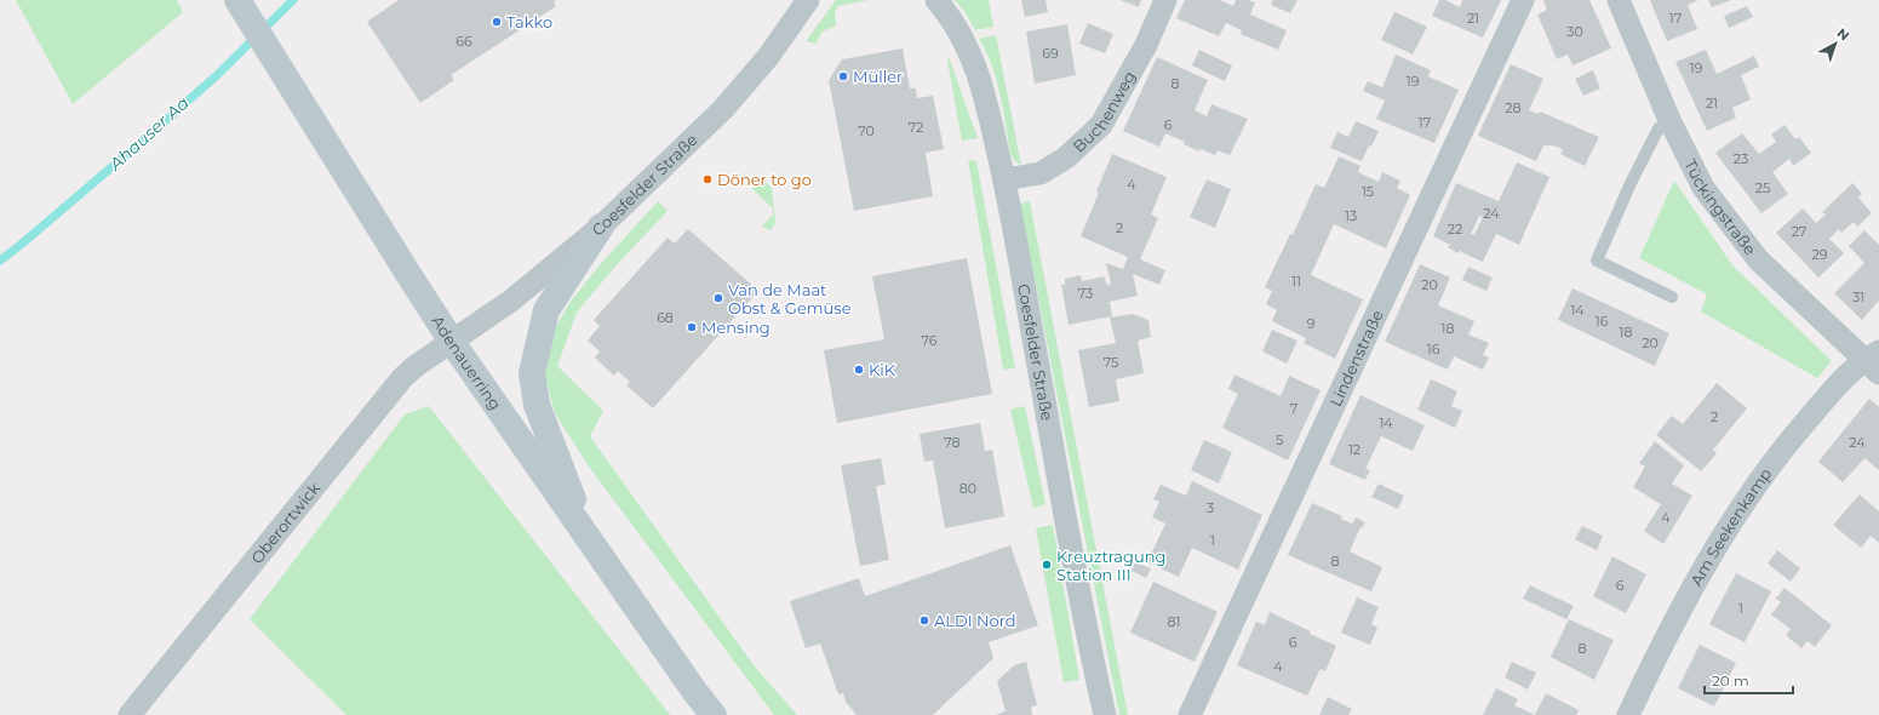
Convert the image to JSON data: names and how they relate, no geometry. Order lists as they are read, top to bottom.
{
  "streets": {
    "main road": ["Adenauerring"],
    "street": [
      "Buchenweg",
      "Coesfelder Straße",
      "Tückingstraße",
      "Lindenstraße",
      "Oberortwick",
      "Am Seekenkamp"
    ]
  },
  "crossings": [
    ["Buchenweg", "Coesfelder Straße"],
    ["Coesfelder Straße", "Adenauerring"],
    ["Coesfelder Straße", "Oberortwick"],
    ["Tückingstraße", "Am Seekenkamp"],
    ["Adenauerring", "Oberortwick"]
  ],
  "water": ["Ahauser Aa"],
  "places": [
    "Takko",
    "Müller",
    "Döner to go",
    "Van de Maat Obst & Gemüse",
    "Mensing",
    "KiK",
    "Kreuztragung Station III",
    "ALDI Nord"
  ],
  "house_numbers": [
    "21",
    "17",
    "30",
    "66",
    "69",
    "19",
    "19",
    "8",
    "21",
    "28",
    "17",
    "6",
    "72",
    "70",
    "23",
    "4",
    "25",
    "15",
    "24",
    "13",
    "2",
    "22",
    "27",
    "29",
    "11",
    "20",
    "73",
    "31",
    "14",
    "68",
    "16",
    "9",
    "18",
    "18",
    "76",
    "20",
    "16",
    "75",
    "7",
    "2",
    "14",
    "5",
    "78",
    "24",
    "12",
    "80",
    "3",
    "4",
    "1",
    "8",
    "6",
    "1",
    "81",
    "6",
    "8",
    "4"
  ],
  "scale_bar": "20 m",
  "north": "top right"
}
